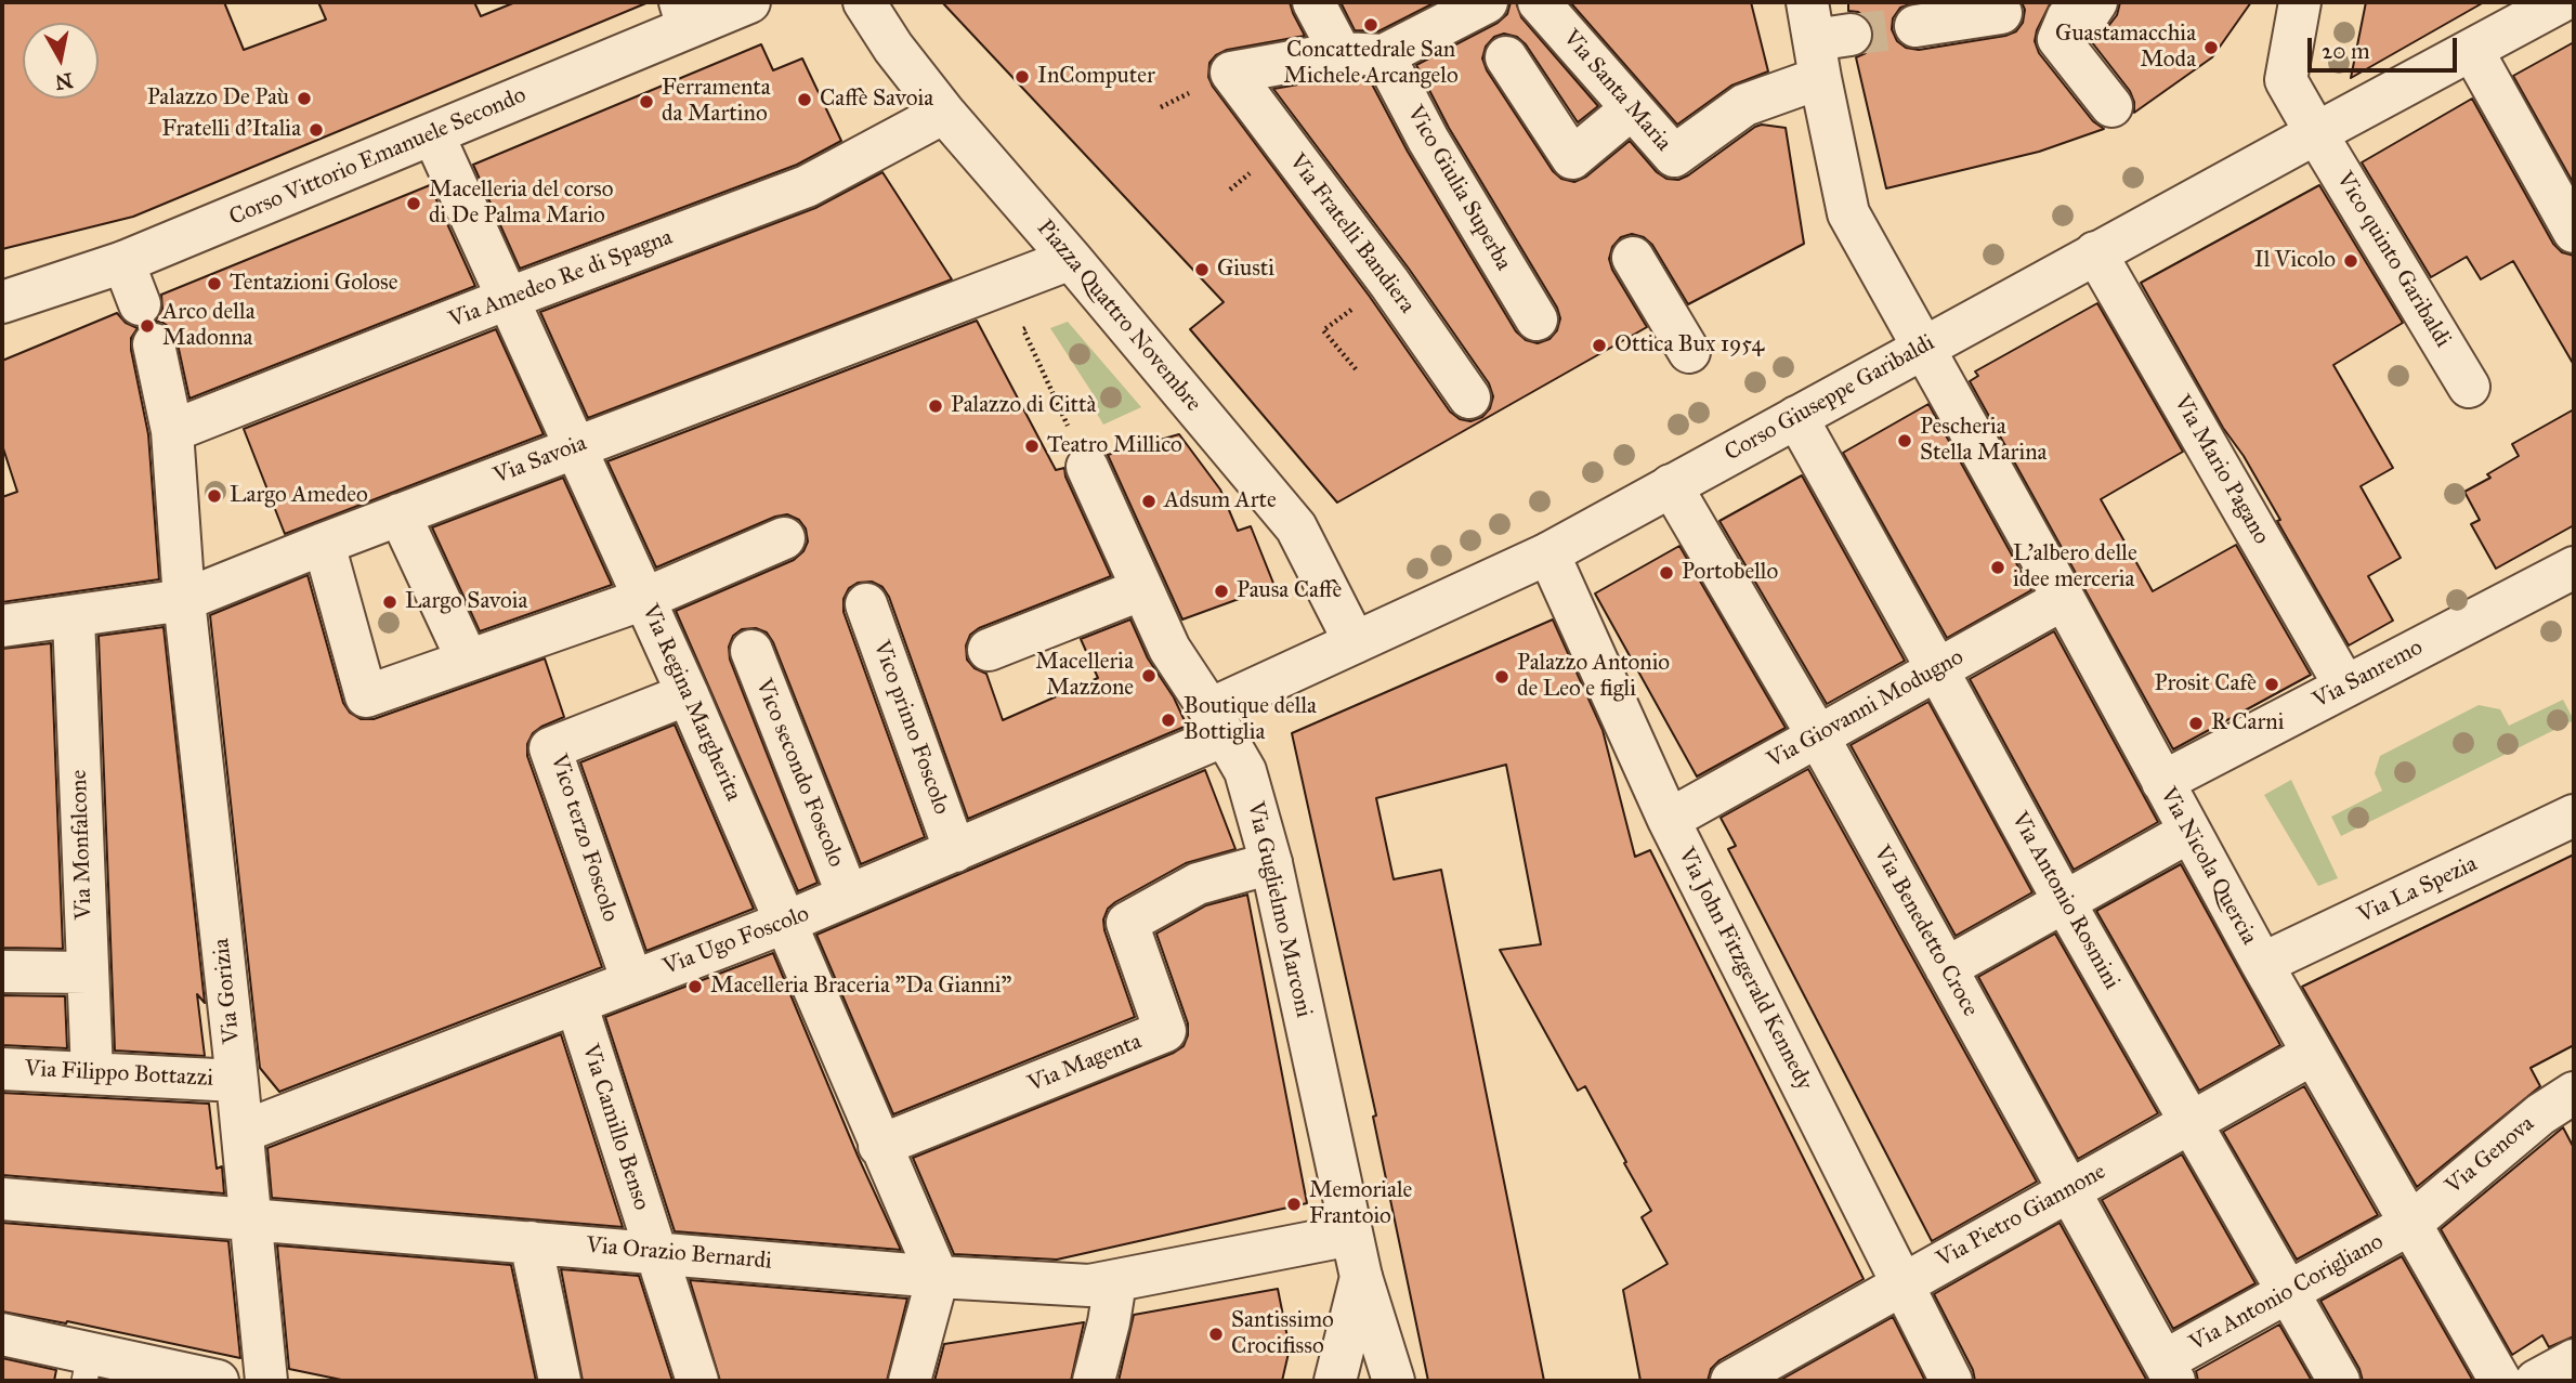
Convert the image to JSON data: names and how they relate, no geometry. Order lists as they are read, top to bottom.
{
  "streets": {
    "street": [
      "Via Santa Maria",
      "Corso Vittorio Emanuele Secondo",
      "Vico Giulia Superba",
      "Via Fratelli Bandiera",
      "Vico quinto Garibaldi",
      "Via Amedeo Re di Spagna",
      "Piazza Quattro Novembre",
      "Corso Giuseppe Garibaldi",
      "Via Savoia",
      "Via Mario Pagano",
      "Via Sanremo",
      "Via Regina Margherita",
      "Via Giovanni Modugno",
      "Vico primo Foscolo",
      "Vico secondo Foscolo",
      "Vico terzo Foscolo",
      "Via Monfalcone",
      "Via Nicola Quercia",
      "Via La Spezia",
      "Via Antonio Rosmini",
      "Via Guglielmo Marconi",
      "Via Benedetto Croce",
      "Via Ugo Foscolo",
      "Via John Fitzgerald Kennedy",
      "Via Gorizia",
      "Via Magenta",
      "Via Filippo Bottazzi",
      "Via Camillo Benso",
      "Via Genova",
      "Via Pietro Giannone",
      "Via Orazio Bernardi",
      "Via Antonio Corigliano"
    ]
  },
  "crossings": [
    ["Via Santa Maria", "Via Nicola Quercia"],
    ["Corso Vittorio Emanuele Secondo", "Via Regina Margherita"],
    ["Vico quinto Garibaldi", "Corso Giuseppe Garibaldi"],
    ["Via Amedeo Re di Spagna", "Piazza Quattro Novembre"],
    ["Via Amedeo Re di Spagna", "Via Regina Margherita"],
    ["Via Amedeo Re di Spagna", "Via Gorizia"],
    ["Piazza Quattro Novembre", "Corso Giuseppe Garibaldi"],
    ["Piazza Quattro Novembre", "Via Savoia"],
    ["Corso Giuseppe Garibaldi", "Via Mario Pagano"],
    ["Corso Giuseppe Garibaldi", "Via Nicola Quercia"],
    ["Corso Giuseppe Garibaldi", "Via Antonio Rosmini"],
    ["Corso Giuseppe Garibaldi", "Via Guglielmo Marconi"],
    ["Corso Giuseppe Garibaldi", "Via Benedetto Croce"],
    ["Corso Giuseppe Garibaldi", "Via Ugo Foscolo"],
    ["Corso Giuseppe Garibaldi", "Via John Fitzgerald Kennedy"],
    ["Via Savoia", "Via Regina Margherita"],
    ["Via Savoia", "Via Monfalcone"],
    ["Via Savoia", "Via Gorizia"],
    ["Via Mario Pagano", "Via Sanremo"],
    ["Via Sanremo", "Via Nicola Quercia"],
    ["Via Regina Margherita", "Vico terzo Foscolo"],
    ["Via Regina Margherita", "Via Ugo Foscolo"],
    ["Via Regina Margherita", "Via Magenta"],
    ["Via Regina Margherita", "Via Orazio Bernardi"],
    ["Via Giovanni Modugno", "Via Nicola Quercia"],
    ["Via Giovanni Modugno", "Via Antonio Rosmini"],
    ["Via Giovanni Modugno", "Via Benedetto Croce"],
    ["Via Giovanni Modugno", "Via John Fitzgerald Kennedy"],
    ["Vico primo Foscolo", "Via Ugo Foscolo"],
    ["Vico secondo Foscolo", "Via Ugo Foscolo"],
    ["Vico terzo Foscolo", "Via Ugo Foscolo"],
    ["Via Monfalcone", "Via Filippo Bottazzi"],
    ["Via Nicola Quercia", "Via La Spezia"],
    ["Via Nicola Quercia", "Via Genova"],
    ["Via Nicola Quercia", "Via Pietro Giannone"],
    ["Via Nicola Quercia", "Via Antonio Corigliano"],
    ["Via Antonio Rosmini", "Via Pietro Giannone"],
    ["Via Antonio Rosmini", "Via Antonio Corigliano"],
    ["Via Guglielmo Marconi", "Via Ugo Foscolo"],
    ["Via Guglielmo Marconi", "Via Magenta"],
    ["Via Guglielmo Marconi", "Via Orazio Bernardi"],
    ["Via Benedetto Croce", "Via Pietro Giannone"],
    ["Via Benedetto Croce", "Via Antonio Corigliano"],
    ["Via Ugo Foscolo", "Via Gorizia"],
    ["Via Ugo Foscolo", "Via Camillo Benso"],
    ["Via John Fitzgerald Kennedy", "Via Pietro Giannone"],
    ["Via Gorizia", "Via Filippo Bottazzi"],
    ["Via Gorizia", "Via Orazio Bernardi"],
    ["Via Camillo Benso", "Via Orazio Bernardi"],
    ["Via Genova", "Via Antonio Corigliano"]
  ],
  "places": [
    "Concattedrale San Michele Arcangelo",
    "Guastamacchia Moda",
    "InComputer",
    "Palazzo De Paù",
    "Caffè Savoia",
    "Ferramenta da Martino",
    "Fratelli d'Italia",
    "Macelleria del corso di De Palma Mario",
    "Il Vicolo",
    "Giusti",
    "Tentazioni Golose",
    "Arco della Madonna",
    "Ottica Bux 1954",
    "Palazzo di Città",
    "Pescheria Stella Marina",
    "Teatro Millico",
    "Largo Amedeo",
    "Adsum Arte",
    "L'albero delle idee merceria",
    "Portobello",
    "Pausa Caffè",
    "Largo Savoia",
    "Macelleria Mazzone",
    "Palazzo Antonio de Leo e figli",
    "Prosit Cafè",
    "Boutique della Bottiglia",
    "R Carni",
    "Macelleria Braceria \"Da Gianni\"",
    "Memoriale Frantoio",
    "Santissimo Crocifisso"
  ],
  "scale_bar": "20 m",
  "north": "bottom"
}
